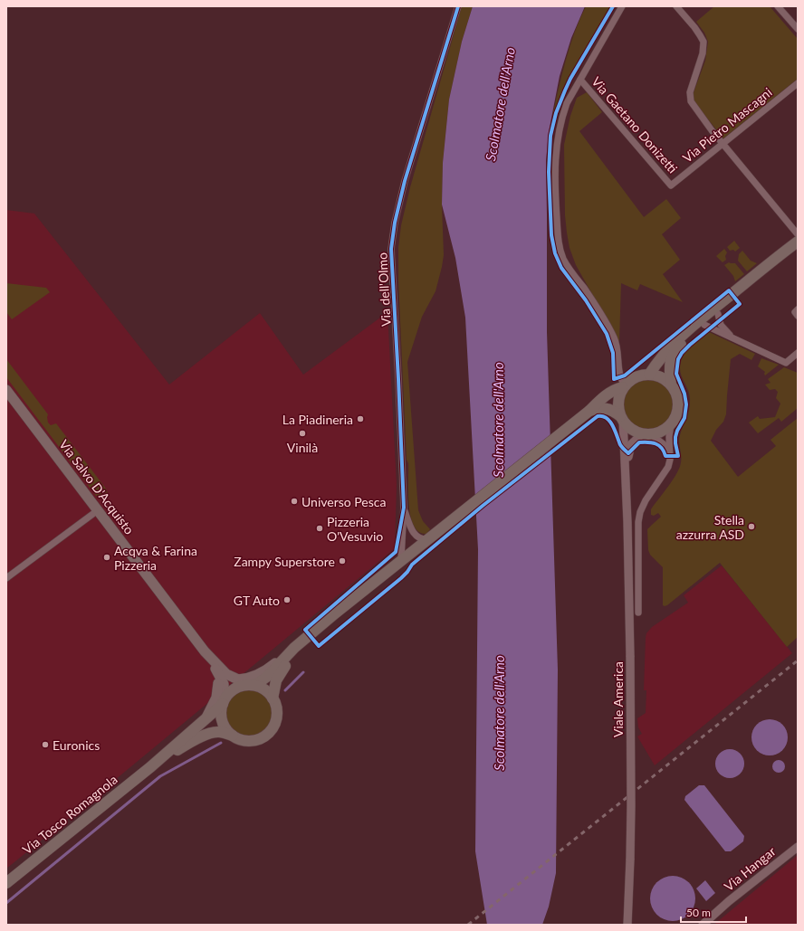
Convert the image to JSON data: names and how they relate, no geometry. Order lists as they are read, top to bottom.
{
  "streets": {
    "main road": ["Via Salvo D'Acquisto", "Via Tosco Romagnola"],
    "street": [
      "Via Gaetano Donizetti",
      "Via Pietro Mascagni",
      "Via dell'Olmo",
      "Viale America",
      "Via Hangar"
    ]
  },
  "crossings": [
    ["Via Gaetano Donizetti", "Via Pietro Mascagni"]
  ],
  "water": ["Scolmatore dell'Arno"],
  "places": [
    "La Piadineria",
    "Vinilà",
    "Universo Pesca",
    "Stella azzurra ASD",
    "Pizzeria O'Vesuvio",
    "Acqva & Farina Pizzeria",
    "Zampy Superstore",
    "GT Auto",
    "Euronics"
  ],
  "scale_bar": "50 m"
}
